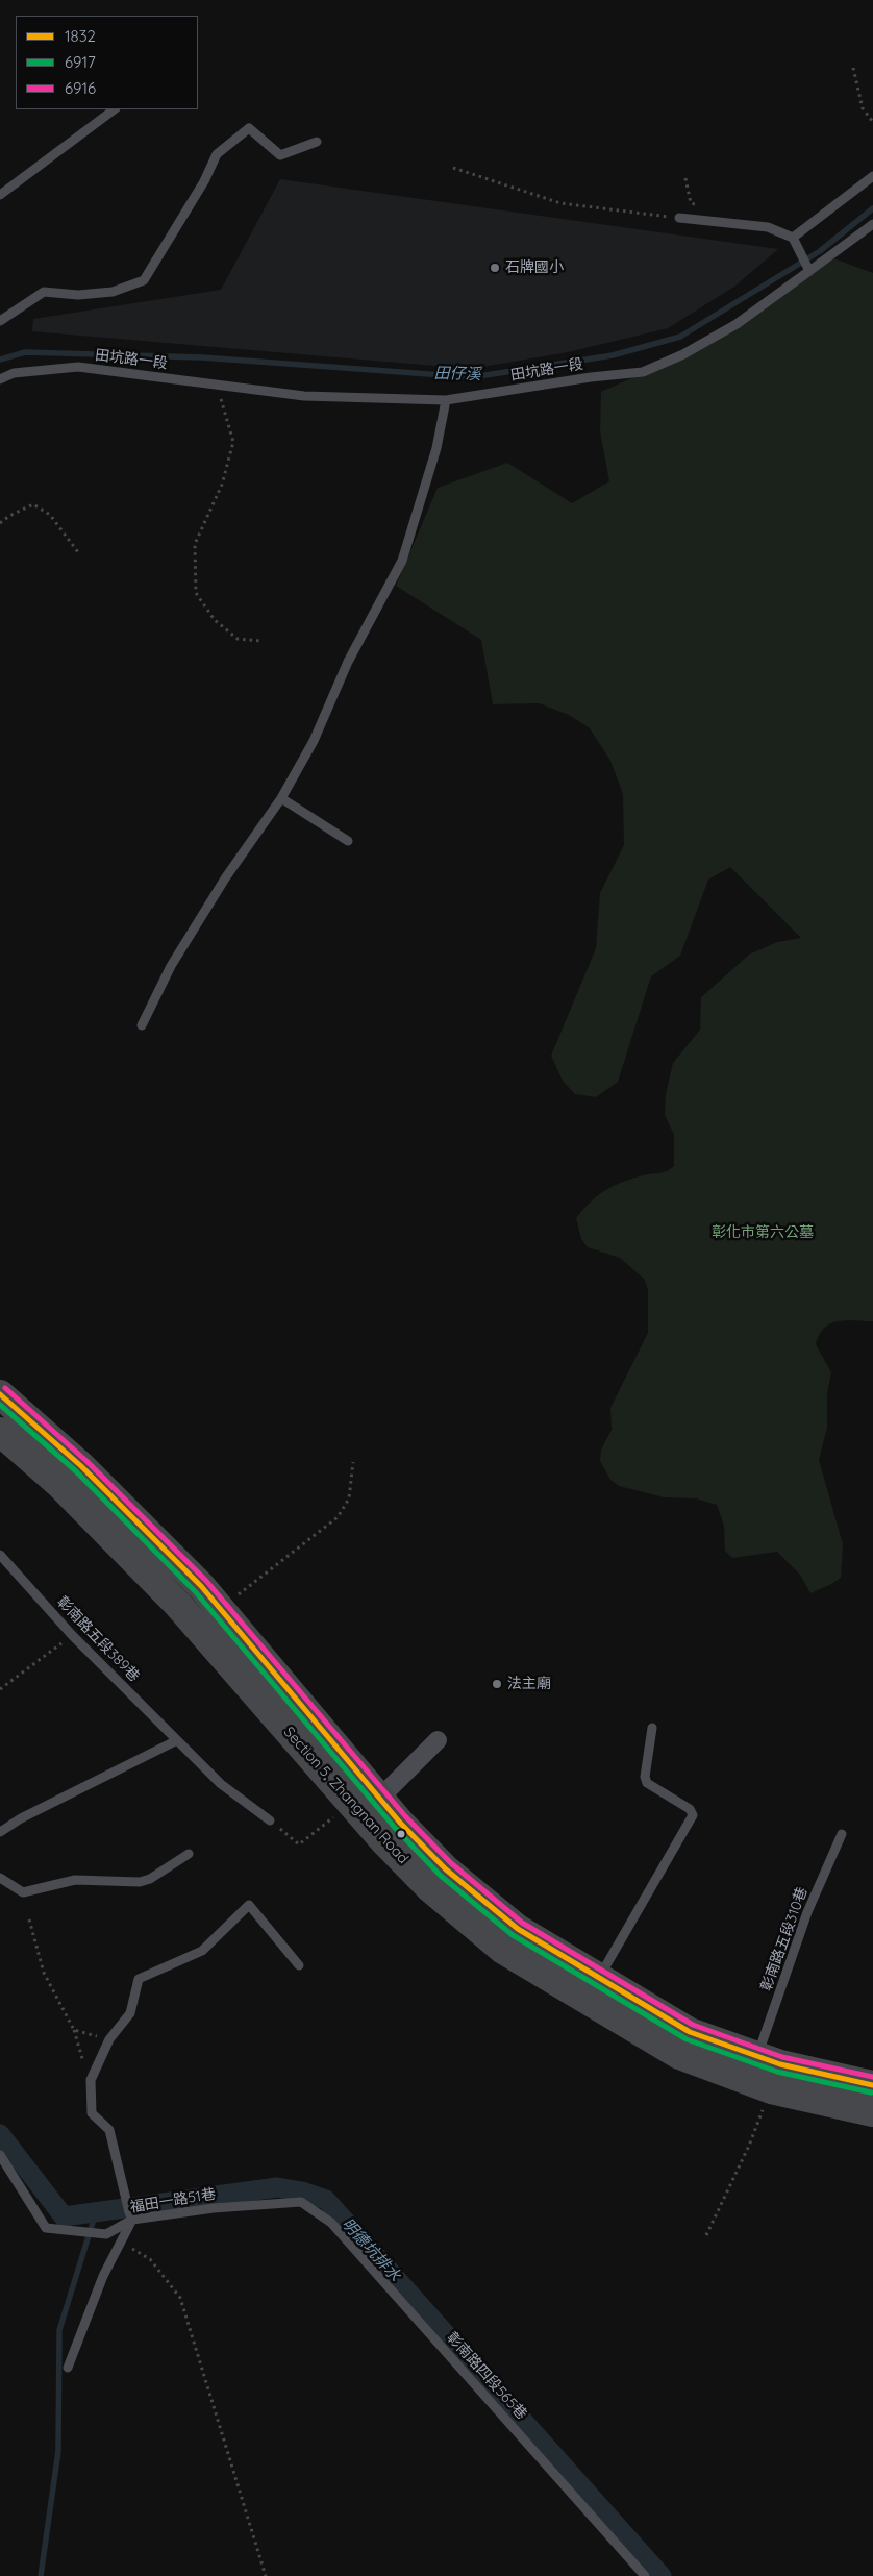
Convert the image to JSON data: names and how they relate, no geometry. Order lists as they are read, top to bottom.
{
  "streets": {
    "main road": ["Section 5, Zhangnan Road"],
    "lane": [
      "田坑路一段",
      "彰南路五段389巷",
      "彰南路五段310巷",
      "福田一路51巷",
      "彰南路四段565巷"
    ]
  },
  "crossings": [
    ["Section 5, Zhangnan Road", "彰南路五段310巷"],
    ["福田一路51巷", "彰南路四段565巷"]
  ],
  "water": ["田仔溪", "明德坑排水"],
  "parks": ["彰化市第六公墓"],
  "places": ["石牌國小", "法主廟"],
  "lines": ["transit line 6916", "transit line 1832", "transit line 6917"],
  "legend": ["1832", "6917", "6916"]
}
